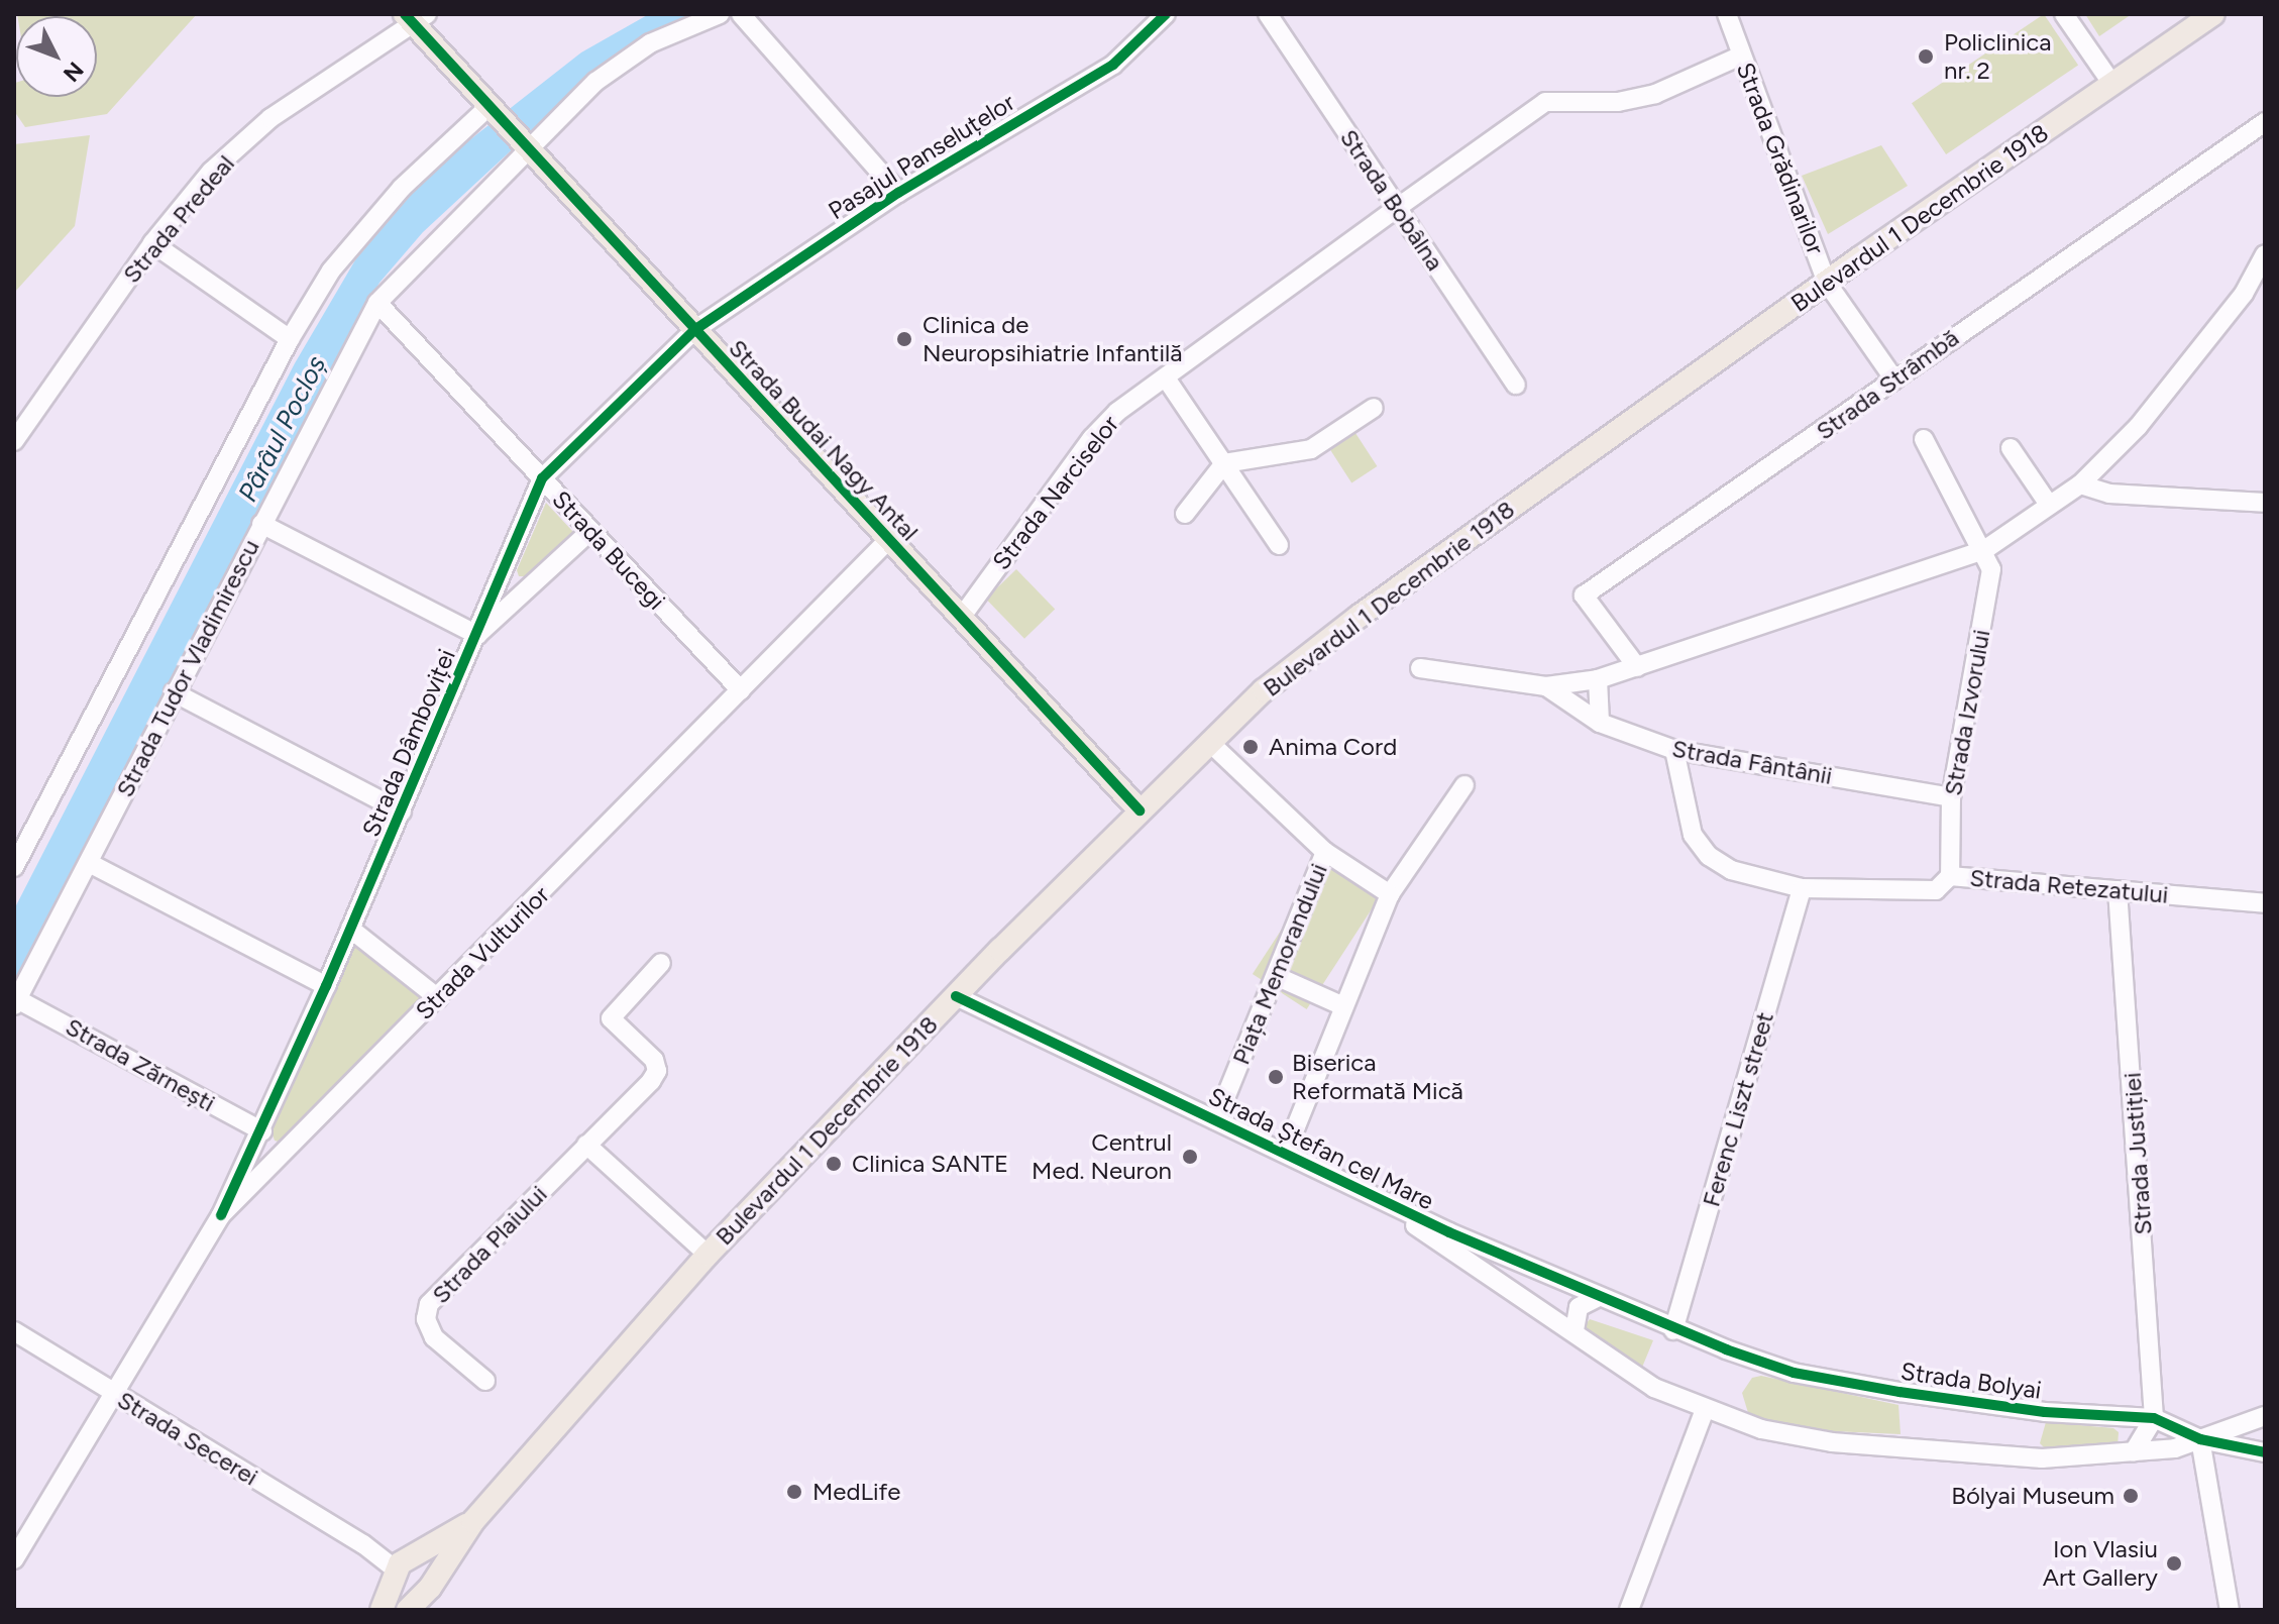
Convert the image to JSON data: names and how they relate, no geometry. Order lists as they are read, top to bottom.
{
  "streets": {
    "main road": ["Bulevardul 1 Decembrie 1918", "Strada Budai Nagy Antal"],
    "street": [
      "Pasajul Panseluțelor",
      "Strada Grădinarilor",
      "Strada Bobâlna",
      "Strada Predeal",
      "Strada Strâmbă",
      "Strada Narciselor",
      "Strada Bucegi",
      "Strada Tudor Vladimirescu",
      "Strada Izvorului",
      "Strada Dâmboviței",
      "Strada Fântânii",
      "Strada Retezatului",
      "Strada Vulturilor",
      "Piața Memorandului",
      "Strada Zărnești",
      "Ferenc Liszt street",
      "Strada Ștefan cel Mare",
      "Strada Justiției",
      "Strada Plaiului",
      "Strada Bolyai",
      "Strada Secerei"
    ]
  },
  "crossings": [
    ["Pasajul Panseluțelor", "Strada Budai Nagy Antal"],
    ["Pasajul Panseluțelor", "Strada Dâmboviței"],
    ["Strada Grădinarilor", "Bulevardul 1 Decembrie 1918"],
    ["Strada Grădinarilor", "Strada Strâmbă"],
    ["Strada Grădinarilor", "Strada Narciselor"],
    ["Strada Bobâlna", "Strada Narciselor"],
    ["Bulevardul 1 Decembrie 1918", "Strada Budai Nagy Antal"],
    ["Bulevardul 1 Decembrie 1918", "Piața Memorandului"],
    ["Bulevardul 1 Decembrie 1918", "Strada Ștefan cel Mare"],
    ["Bulevardul 1 Decembrie 1918", "Strada Secerei"],
    ["Strada Predeal", "Strada Budai Nagy Antal"],
    ["Strada Budai Nagy Antal", "Strada Narciselor"],
    ["Strada Budai Nagy Antal", "Strada Tudor Vladimirescu"],
    ["Strada Budai Nagy Antal", "Strada Dâmboviței"],
    ["Strada Budai Nagy Antal", "Strada Vulturilor"],
    ["Strada Bucegi", "Strada Tudor Vladimirescu"],
    ["Strada Bucegi", "Strada Dâmboviței"],
    ["Strada Bucegi", "Strada Vulturilor"],
    ["Strada Tudor Vladimirescu", "Strada Zărnești"],
    ["Strada Izvorului", "Strada Fântânii"],
    ["Strada Izvorului", "Strada Retezatului"],
    ["Strada Dâmboviței", "Strada Vulturilor"],
    ["Strada Dâmboviței", "Strada Zărnești"],
    ["Strada Fântânii", "Strada Retezatului"],
    ["Strada Retezatului", "Ferenc Liszt street"],
    ["Strada Retezatului", "Strada Justiției"],
    ["Strada Vulturilor", "Strada Secerei"],
    ["Piața Memorandului", "Strada Ștefan cel Mare"],
    ["Ferenc Liszt street", "Strada Ștefan cel Mare"],
    ["Ferenc Liszt street", "Strada Bolyai"],
    ["Strada Ștefan cel Mare", "Strada Bolyai"],
    ["Strada Justiției", "Strada Bolyai"]
  ],
  "water": ["Pârâul Pocloș"],
  "places": [
    "Policlinica nr. 2",
    "Clinica de Neuropsihiatrie Infantilă",
    "Anima Cord",
    "Biserica Reformată Mică",
    "Centrul Med. Neuron",
    "Clinica SANTE",
    "MedLife",
    "Bólyai Museum",
    "Ion Vlasiu Art Gallery"
  ],
  "north": "bottom right"
}
